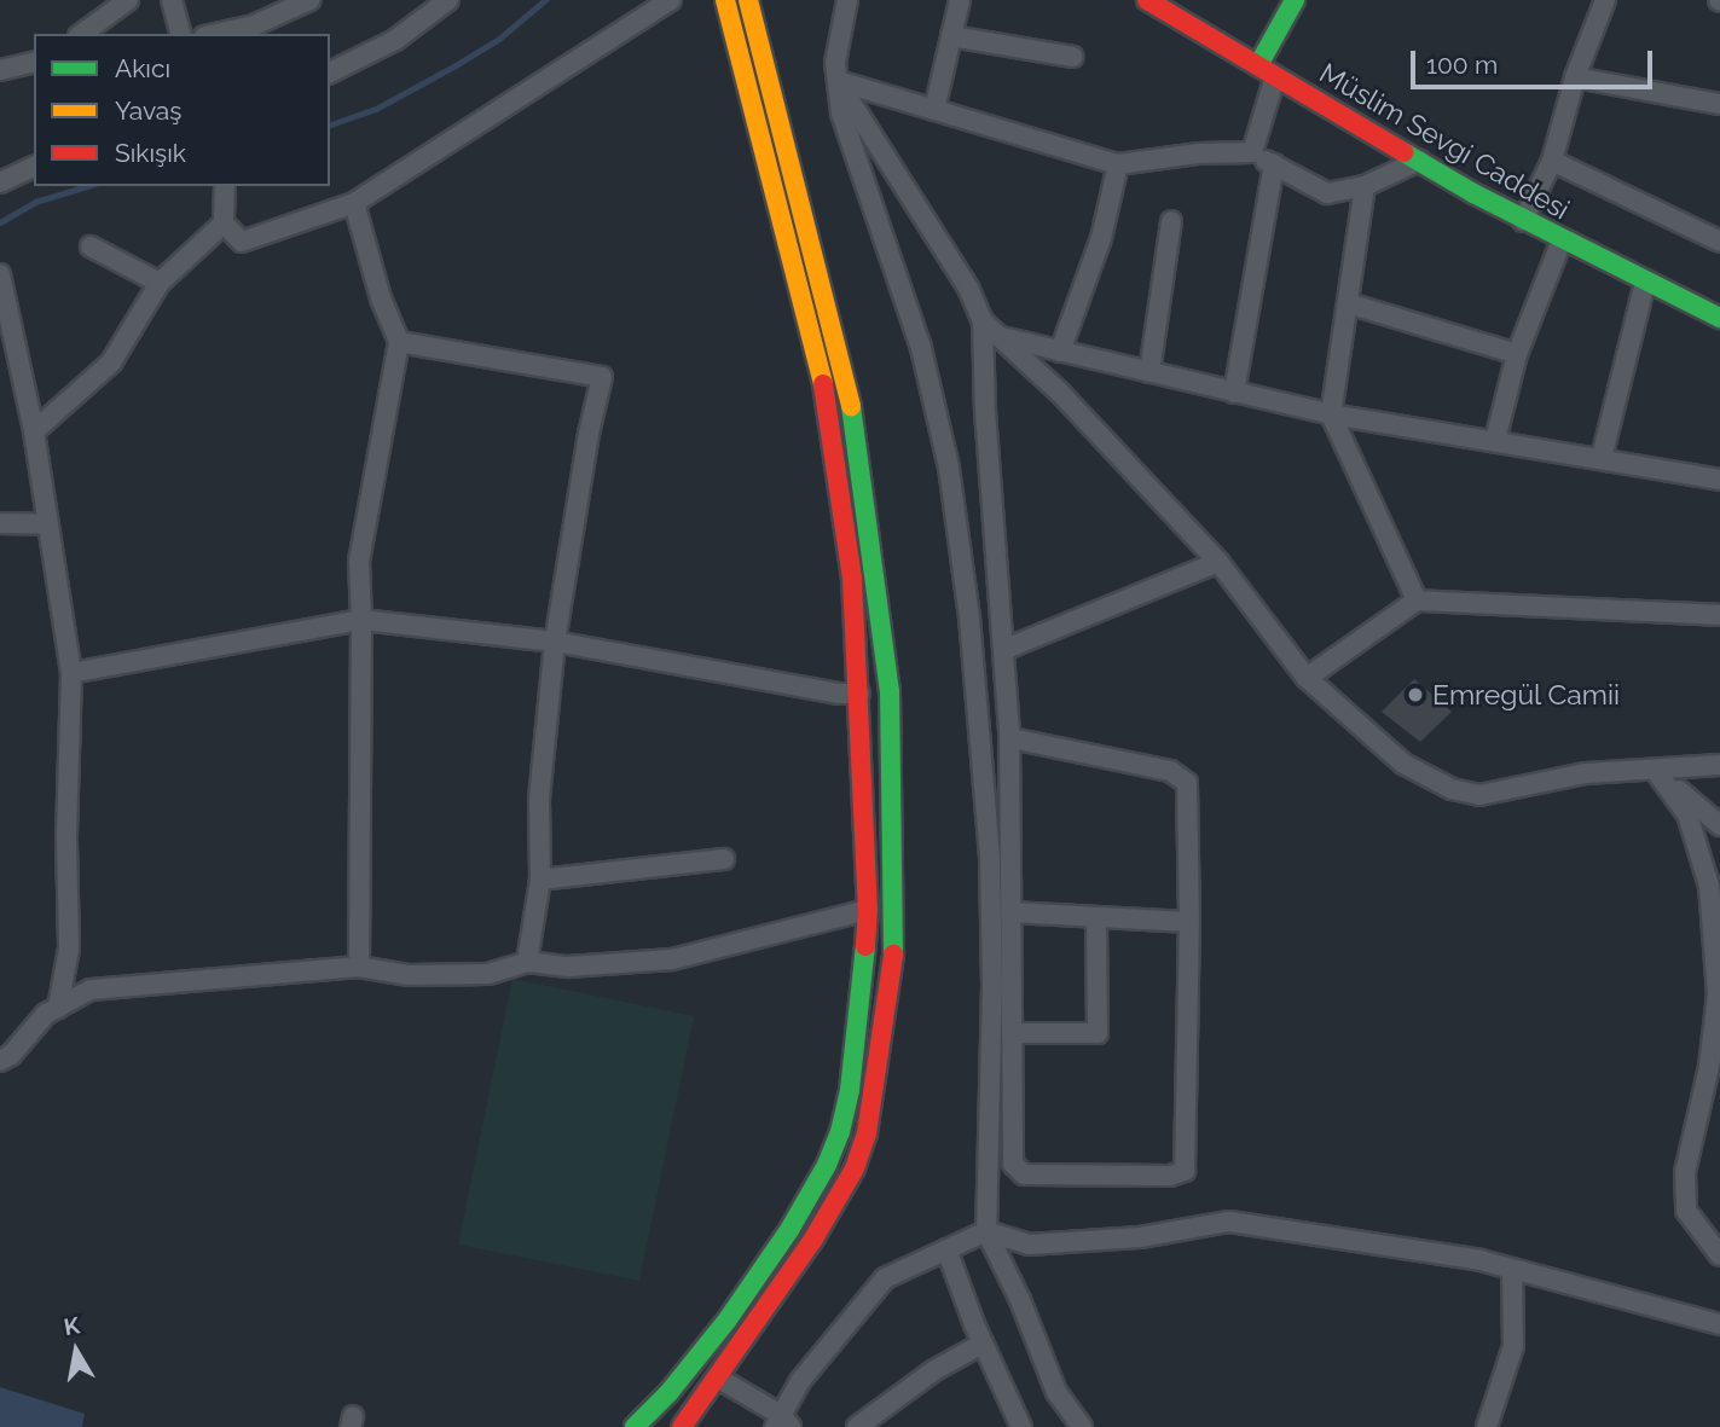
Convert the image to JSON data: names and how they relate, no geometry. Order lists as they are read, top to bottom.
{
  "streets": {
    "street": ["Müslim Sevgi Caddesi"]
  },
  "places": ["Emregül Camii"],
  "legend": ["Akıcı", "Yavaş", "Sıkışık"],
  "scale_bar": "100 m",
  "north": "top"
}
